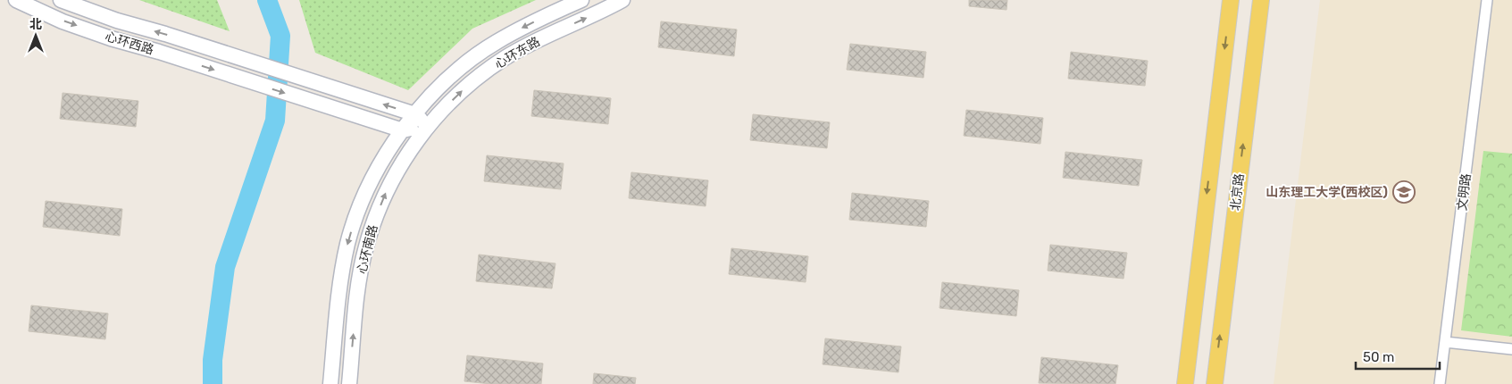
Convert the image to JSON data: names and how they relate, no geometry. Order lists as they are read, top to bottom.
{
  "streets": {
    "main road": [
      "心环西路",
      "心环东路",
      "北京路",
      "心环南路"
    ],
    "street": ["文明路"]
  },
  "crossings": [
    ["心环西路", "心环东路"],
    ["心环西路", "心环南路"],
    ["心环东路", "心环南路"]
  ],
  "places": {
    "school or university": ["山东理工大学(西校区)"]
  },
  "scale_bar": "50 m",
  "north": "top"
}
